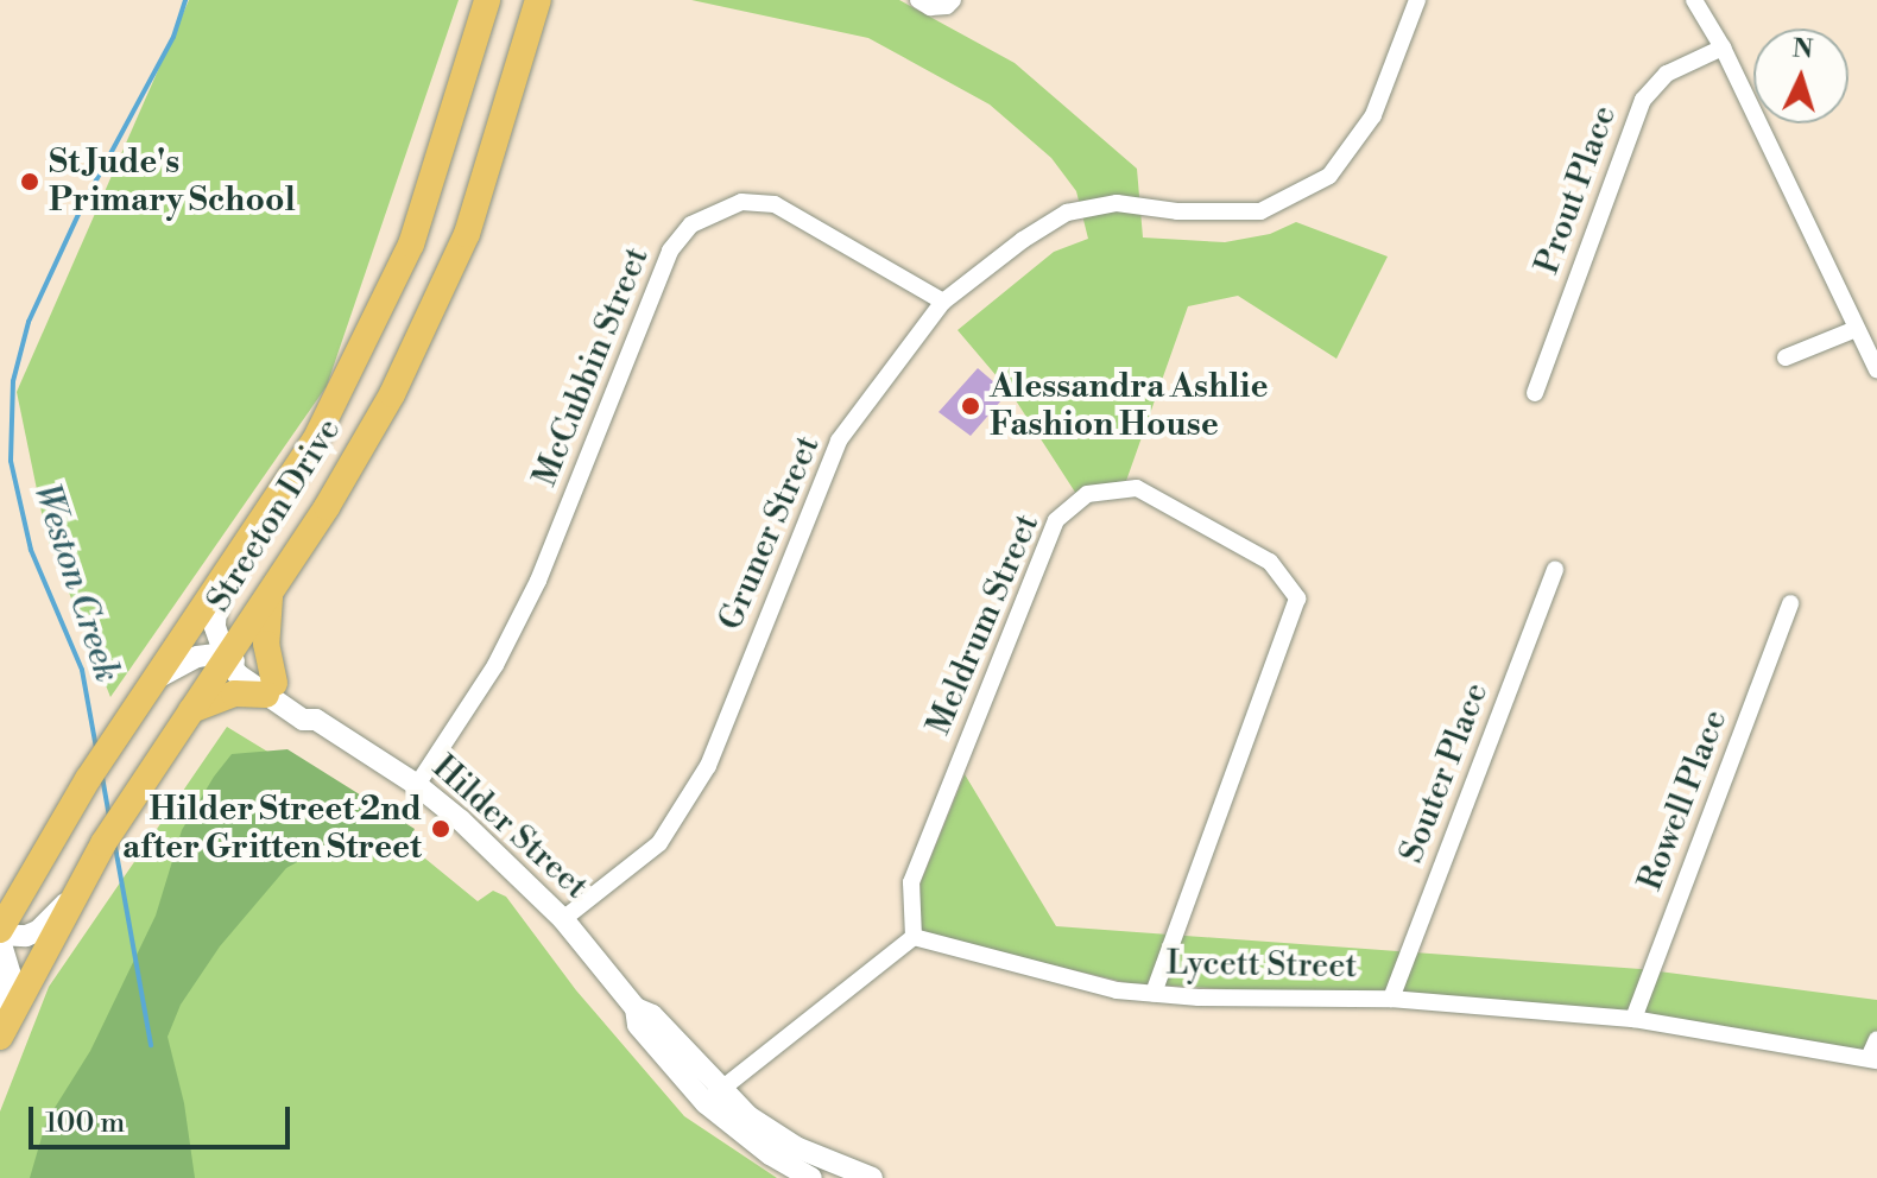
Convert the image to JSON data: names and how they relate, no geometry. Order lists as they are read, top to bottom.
{
  "streets": {
    "main road": ["Streeton Drive"],
    "street": [
      "Prout Place",
      "McCubbin Street",
      "Gruner Street",
      "Meldrum Street",
      "Souter Place",
      "Rowell Place",
      "Hilder Street",
      "Lycett Street"
    ]
  },
  "crossings": [
    ["McCubbin Street", "Gruner Street"],
    ["McCubbin Street", "Hilder Street"],
    ["Streeton Drive", "Hilder Street"],
    ["Gruner Street", "Hilder Street"],
    ["Meldrum Street", "Lycett Street"],
    ["Souter Place", "Lycett Street"],
    ["Rowell Place", "Lycett Street"]
  ],
  "water": ["Weston Creek"],
  "places": ["St Jude's Primary School", "Alessandra Ashlie Fashion House", "Hilder Street 2nd after Gritten Street"],
  "scale_bar": "100 m",
  "north": "top"
}
